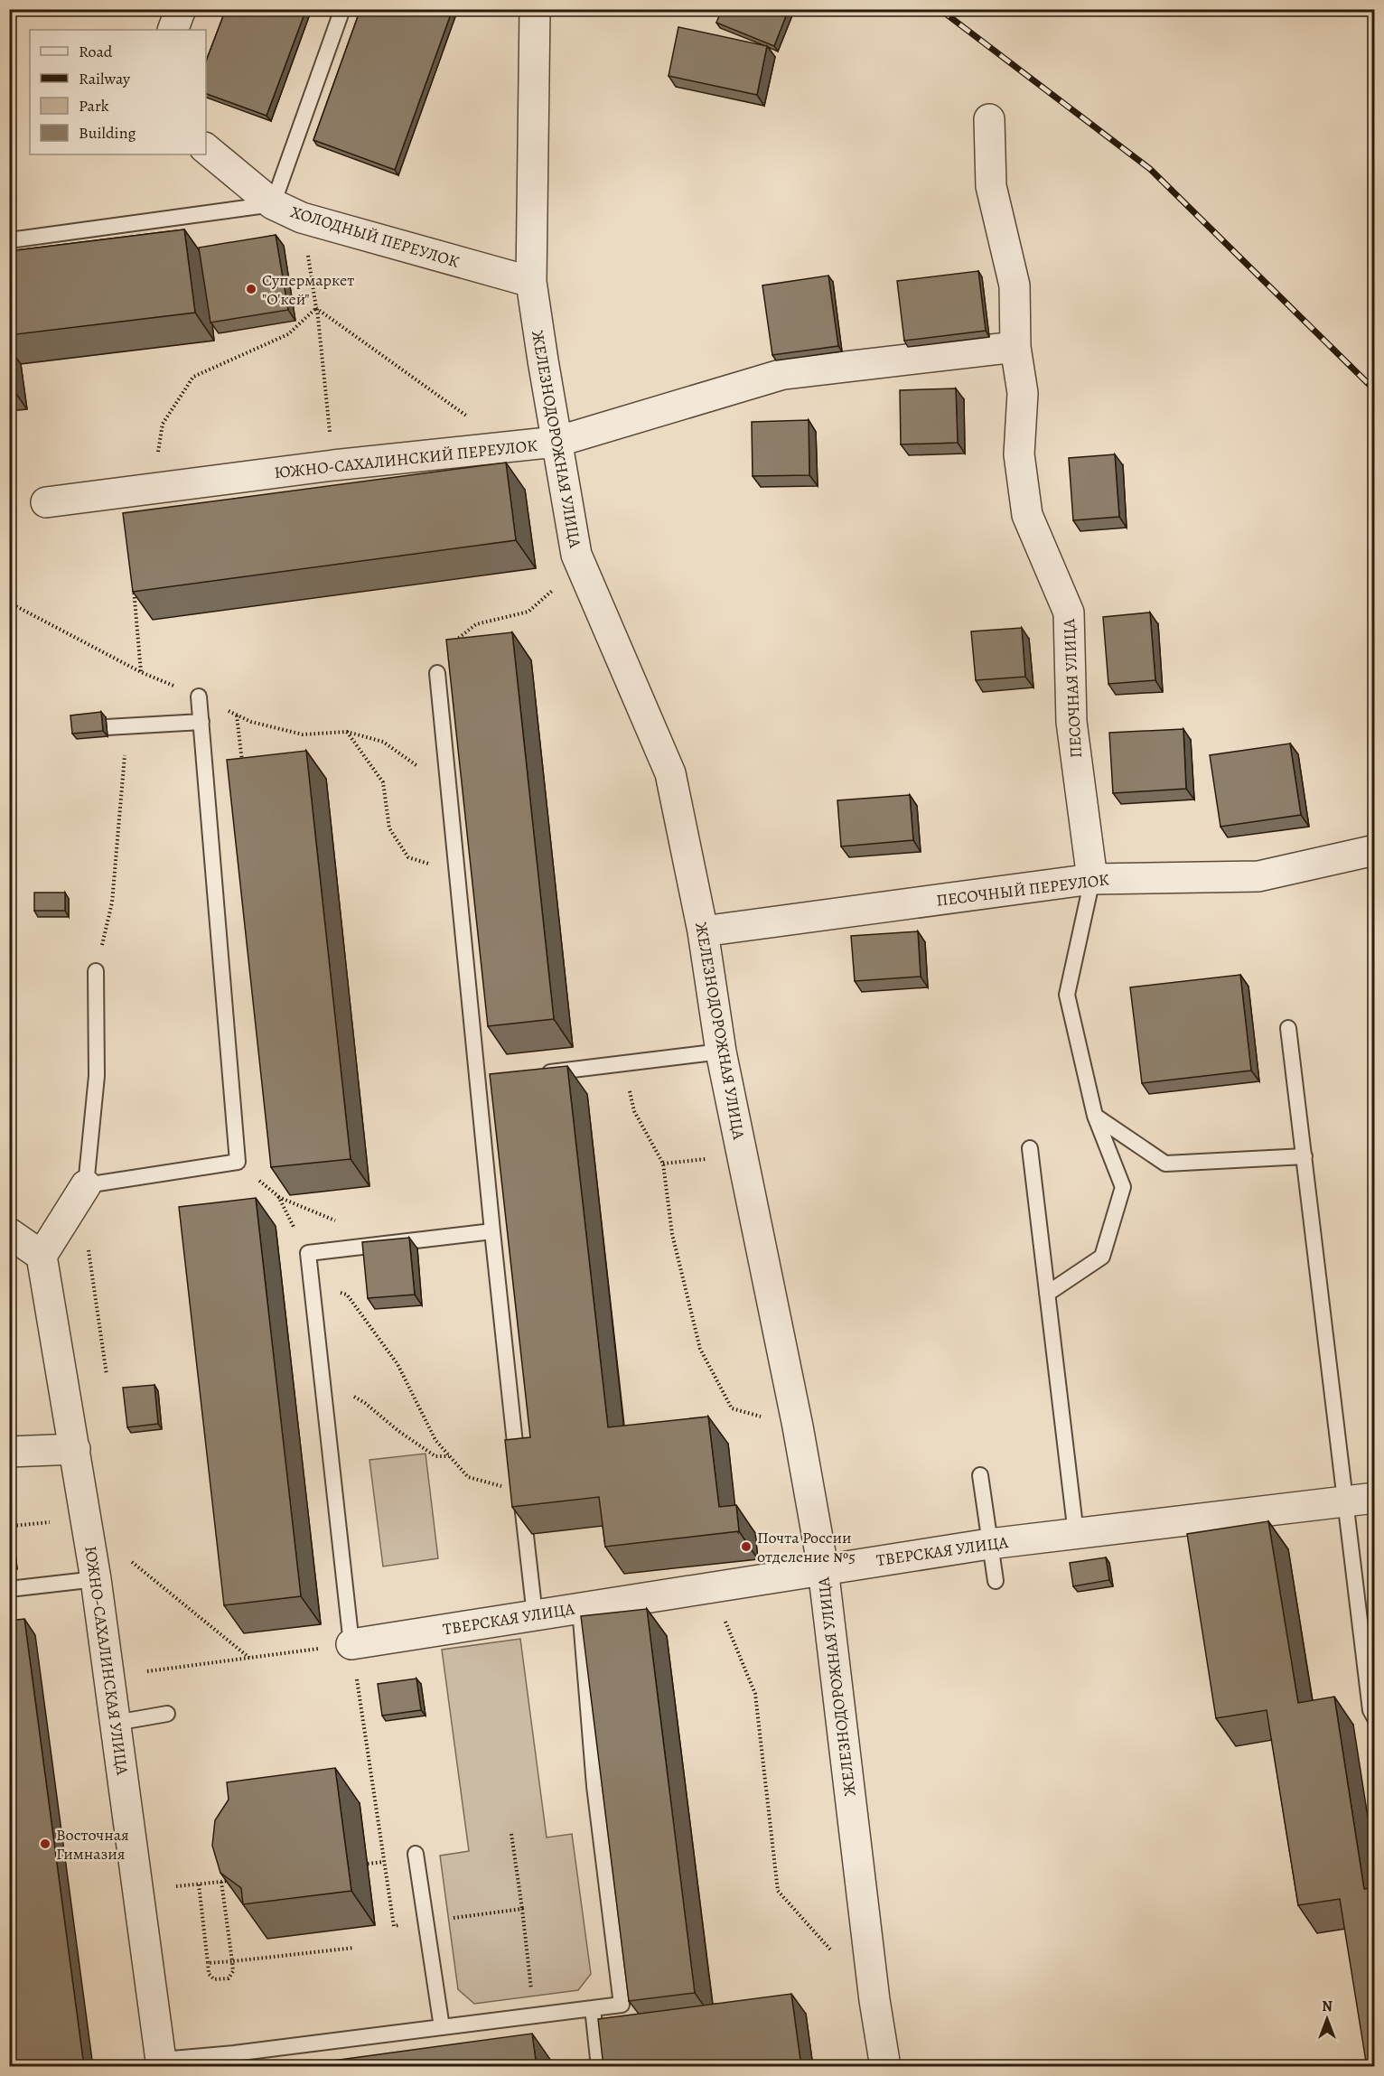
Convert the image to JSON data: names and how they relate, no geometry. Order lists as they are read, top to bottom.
{
  "streets": {
    "street": [
      "ХОЛОДНЫЙ ПЕРЕУЛОК",
      "ЖЕЛЕЗНОДОРОЖНАЯ УЛИЦА",
      "ЮЖНО-САХАЛИНСКИЙ ПЕРЕУЛОК",
      "ПЕСОЧНАЯ УЛИЦА",
      "ПЕСОЧНЫЙ ПЕРЕУЛОК",
      "ТВЕРСКАЯ УЛИЦА",
      "ЮЖНО-САХАЛИНСКАЯ УЛИЦА"
    ]
  },
  "crossings": [
    ["ХОЛОДНЫЙ ПЕРЕУЛОК", "ЖЕЛЕЗНОДОРОЖНАЯ УЛИЦА"],
    ["ЖЕЛЕЗНОДОРОЖНАЯ УЛИЦА", "ЮЖНО-САХАЛИНСКИЙ ПЕРЕУЛОК"],
    ["ЖЕЛЕЗНОДОРОЖНАЯ УЛИЦА", "ПЕСОЧНЫЙ ПЕРЕУЛОК"],
    ["ЖЕЛЕЗНОДОРОЖНАЯ УЛИЦА", "ТВЕРСКАЯ УЛИЦА"],
    ["ЮЖНО-САХАЛИНСКИЙ ПЕРЕУЛОК", "ПЕСОЧНАЯ УЛИЦА"],
    ["ПЕСОЧНАЯ УЛИЦА", "ПЕСОЧНЫЙ ПЕРЕУЛОК"]
  ],
  "places": ["Супермаркет \"О'кей\"", "Почта России отделение №5", "Восточная Гимназия"],
  "legend": [
    "Road",
    "Railway",
    "Park",
    "Building"
  ],
  "north": "top"
}
